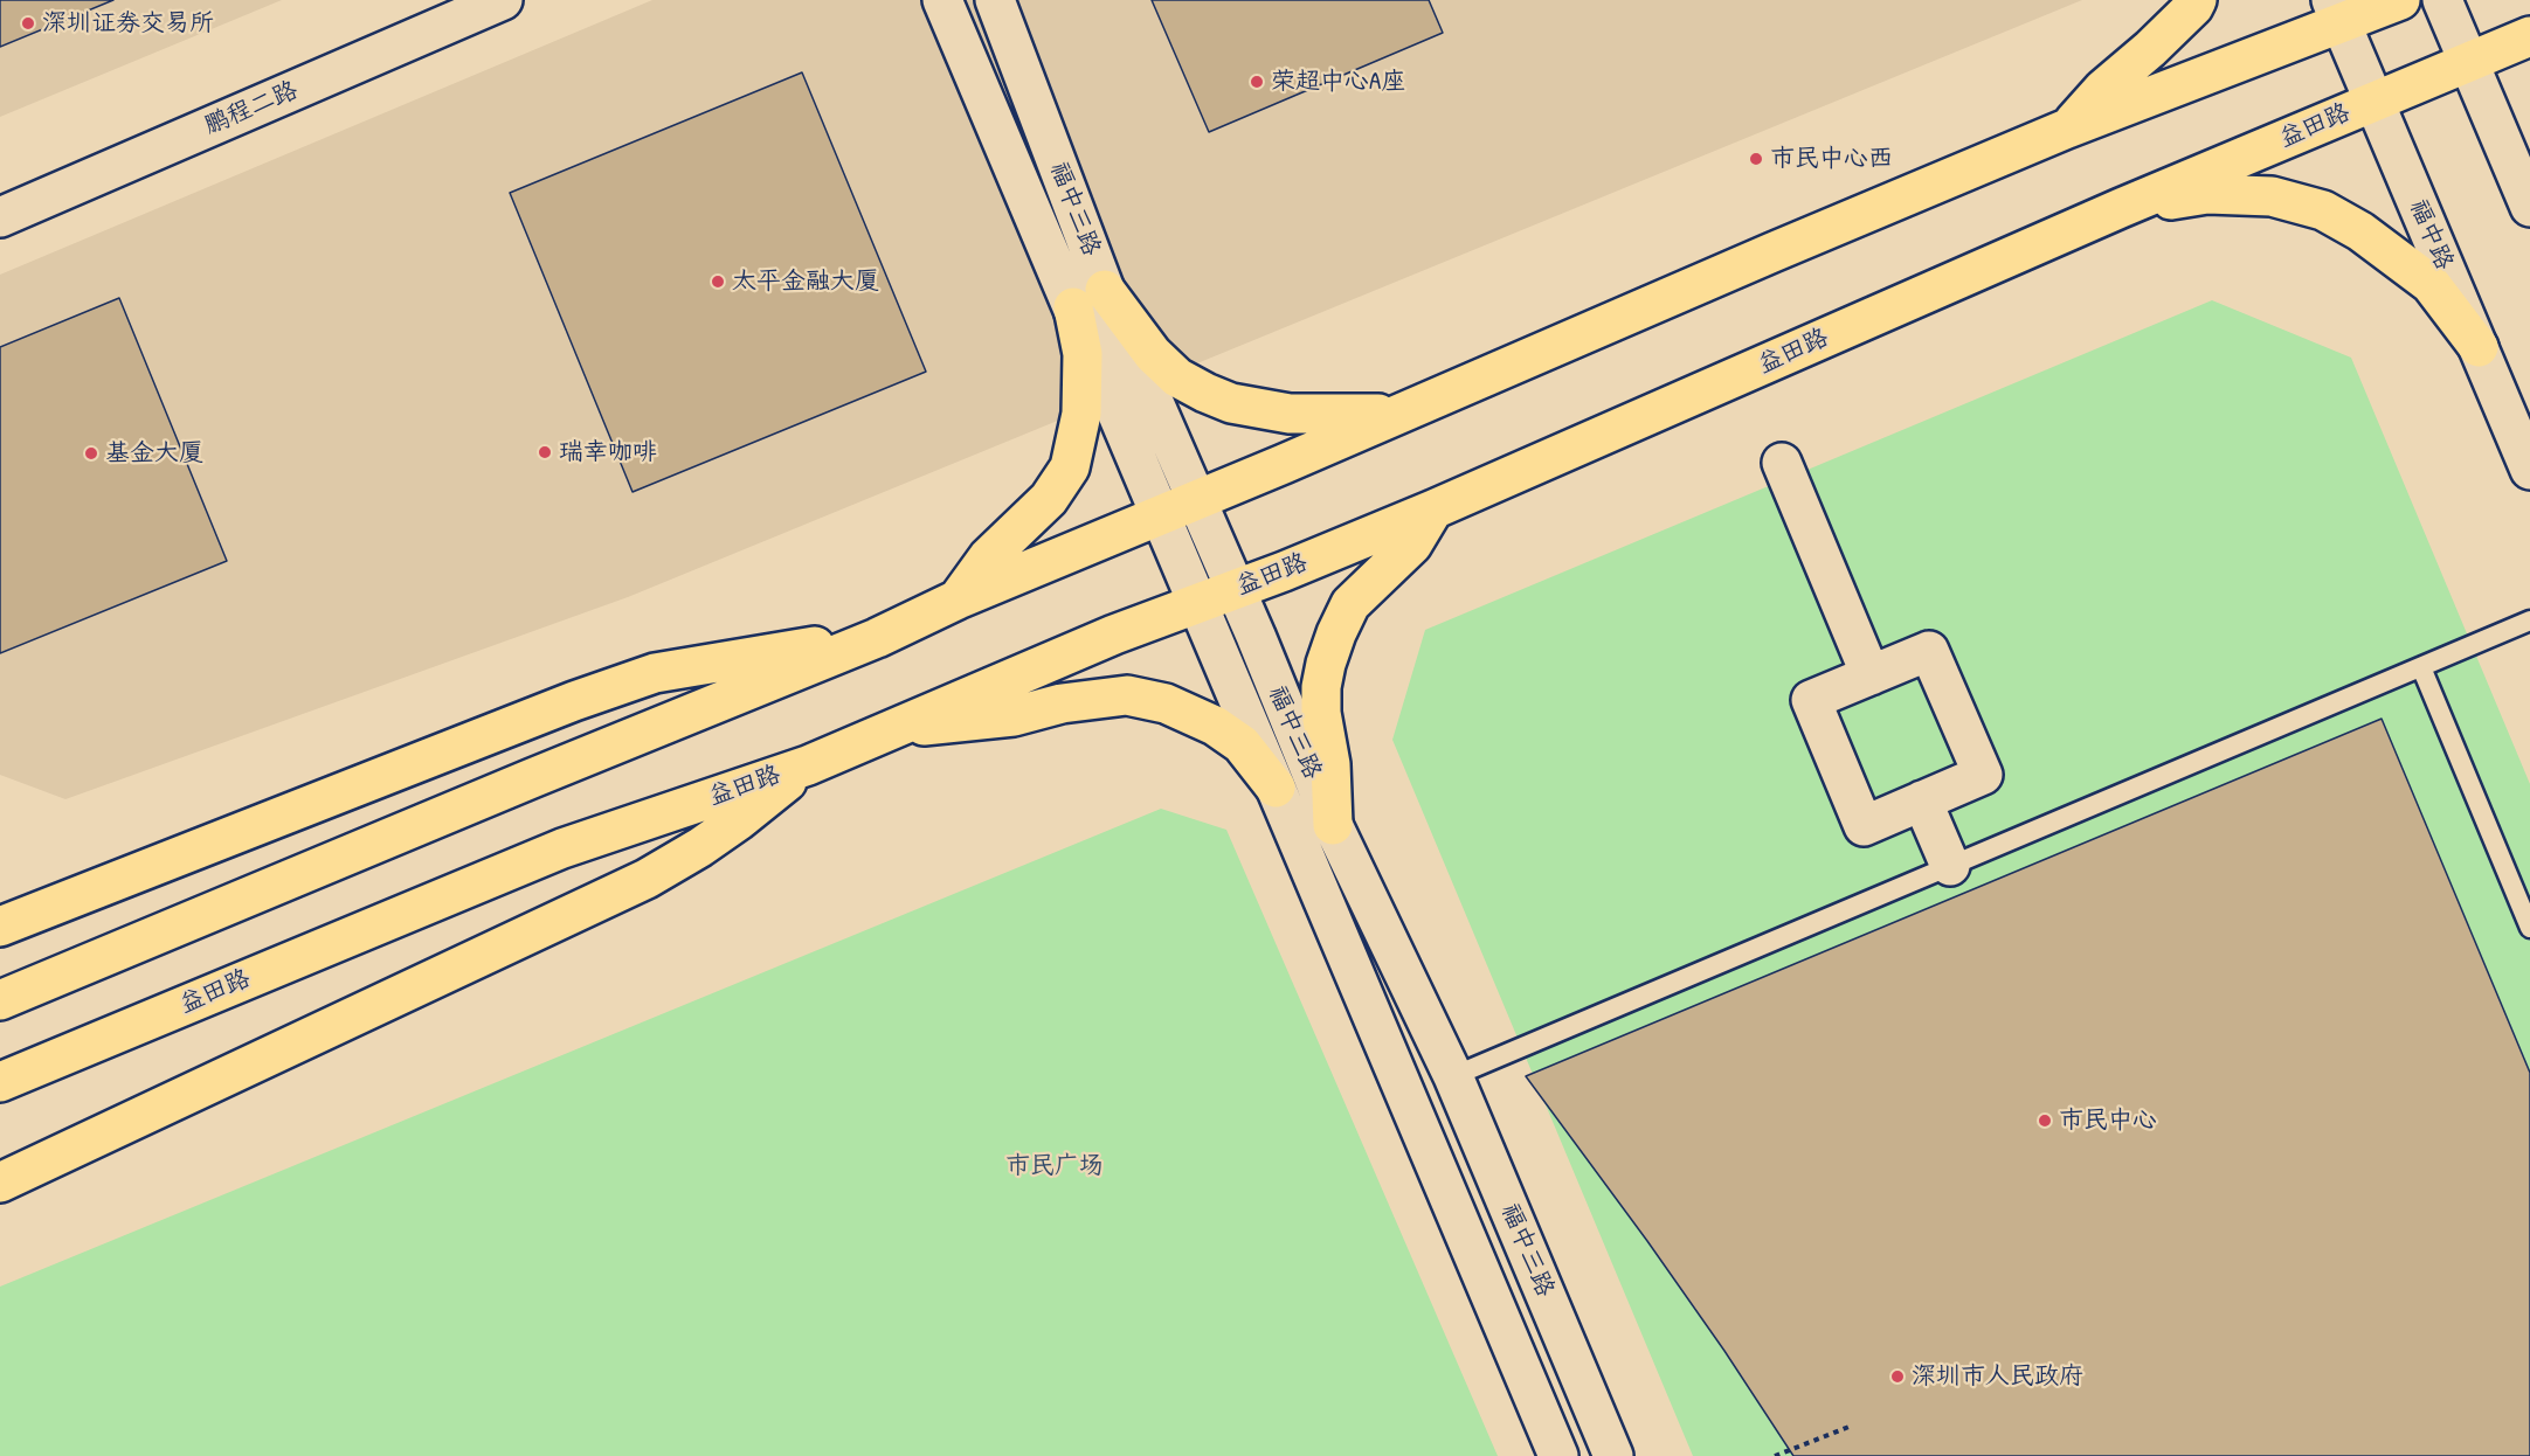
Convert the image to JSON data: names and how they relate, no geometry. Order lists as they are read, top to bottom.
{
  "streets": {
    "main road": ["益田路"],
    "street": ["鹏程二路", "福中三路", "福中路"]
  },
  "crossings": [
    ["益田路", "福中三路"],
    ["益田路", "福中路"]
  ],
  "parks": ["市民广场"],
  "places": [
    "深圳证券交易所",
    "荣超中心A座",
    "市民中心西",
    "太平金融大厦",
    "瑞幸咖啡",
    "基金大厦",
    "市民中心",
    "深圳市人民政府"
  ]
}
